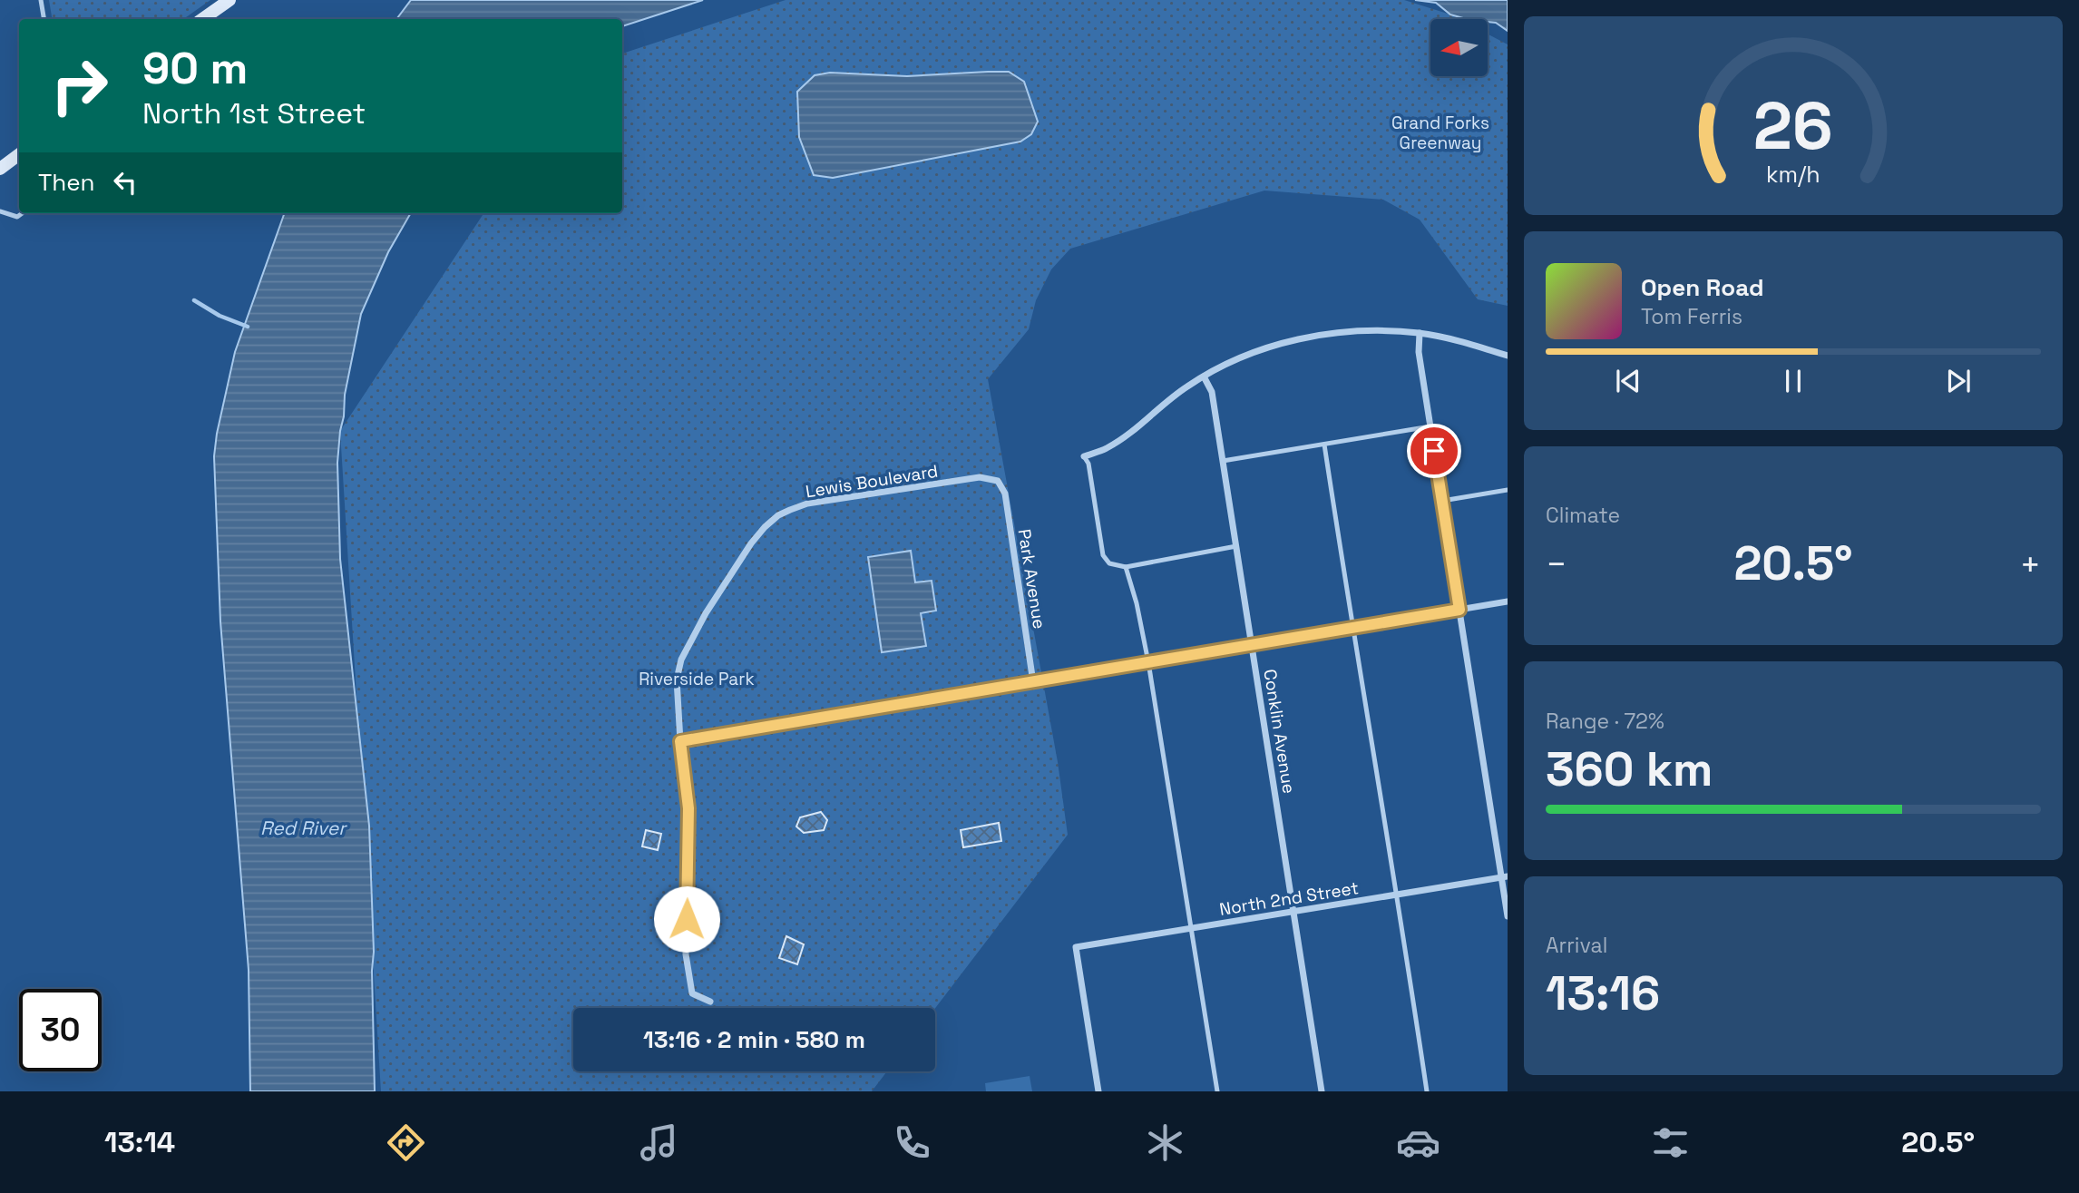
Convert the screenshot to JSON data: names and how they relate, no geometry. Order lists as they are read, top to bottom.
{
  "streets": {
    "street": [
      "Lewis Boulevard",
      "Park Avenue",
      "Conklin Avenue",
      "North 2nd Street"
    ]
  },
  "crossings": [
    ["Lewis Boulevard", "Park Avenue"],
    ["Conklin Avenue", "North 2nd Street"]
  ],
  "water": ["Red River"],
  "parks": ["Grand Forks Greenway", "Riverside Park"],
  "north": "left",
  "page": {
    "turn": ["90 m", "North 1st Street"],
    "then": "Then",
    "song": ["Open Road", "Tom Ferris"],
    "tile": [
      "Climate",
      ["Range · 72%", "360 km"],
      ["Arrival", "13:16"]
    ],
    "heat": ["−", "20.5°", "+"],
    "limit": "30",
    "trip": "13:16 · 2 min · 580 m",
    "tabs": ["13:14", "20.5°"],
    "gauge": ["26", "km/h"]
  }
}
